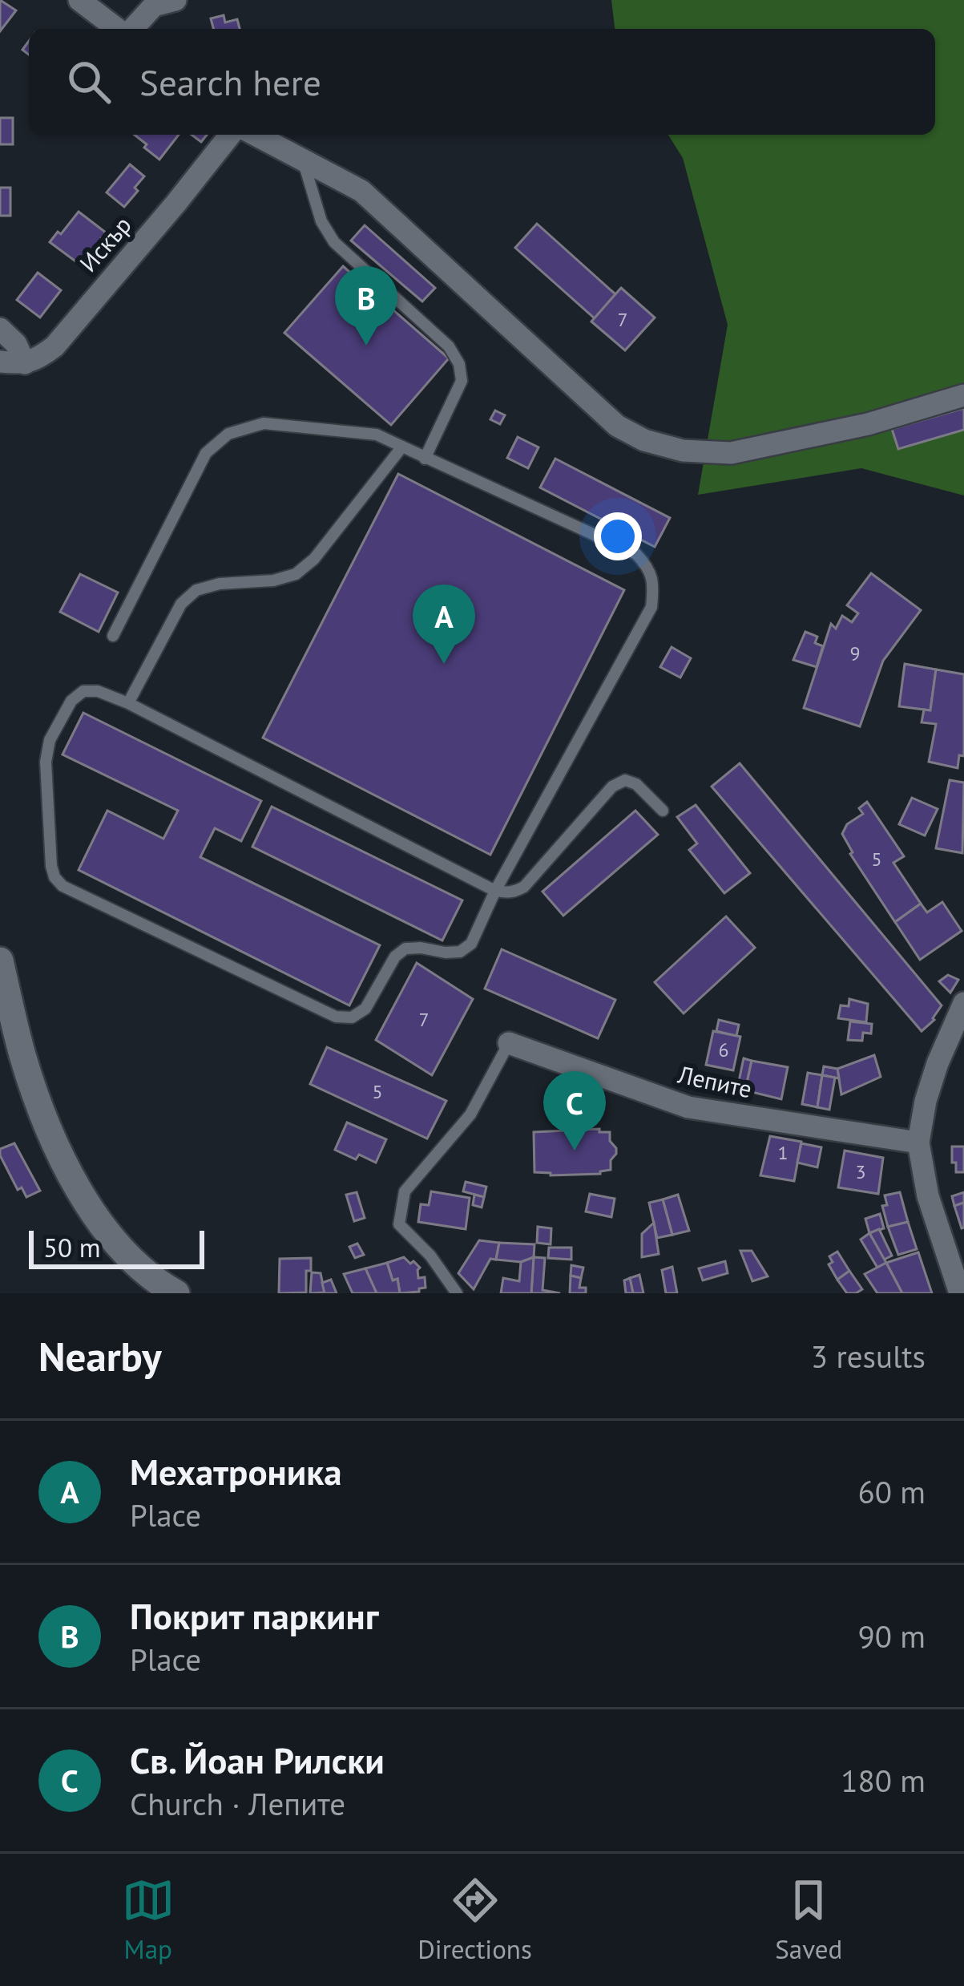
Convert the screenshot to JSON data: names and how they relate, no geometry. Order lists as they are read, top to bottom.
{
  "streets": {
    "street": ["Искър", "Лепите"]
  },
  "house_numbers": [
    "7",
    "9",
    "5",
    "7",
    "6",
    "5",
    "1",
    "3"
  ],
  "scale_bar": "50 m",
  "page": {
    "search": "Search here",
    "pins": ["B", "A", "C"],
    "scale": "50 m",
    "heading": ["Nearby", "3 results"],
    "list": [
      {
        "mark": "A",
        "name": "Мехатроника",
        "note": "Place",
        "value": "60 m"
      },
      {
        "mark": "B",
        "name": "Покрит паркинг",
        "note": "Place",
        "value": "90 m"
      },
      {
        "mark": "C",
        "name": "Св. Йоан Рилски",
        "note": "Church · Лепите",
        "value": "180 m"
      }
    ],
    "nav": ["Map", "Directions", "Saved"]
  }
}
